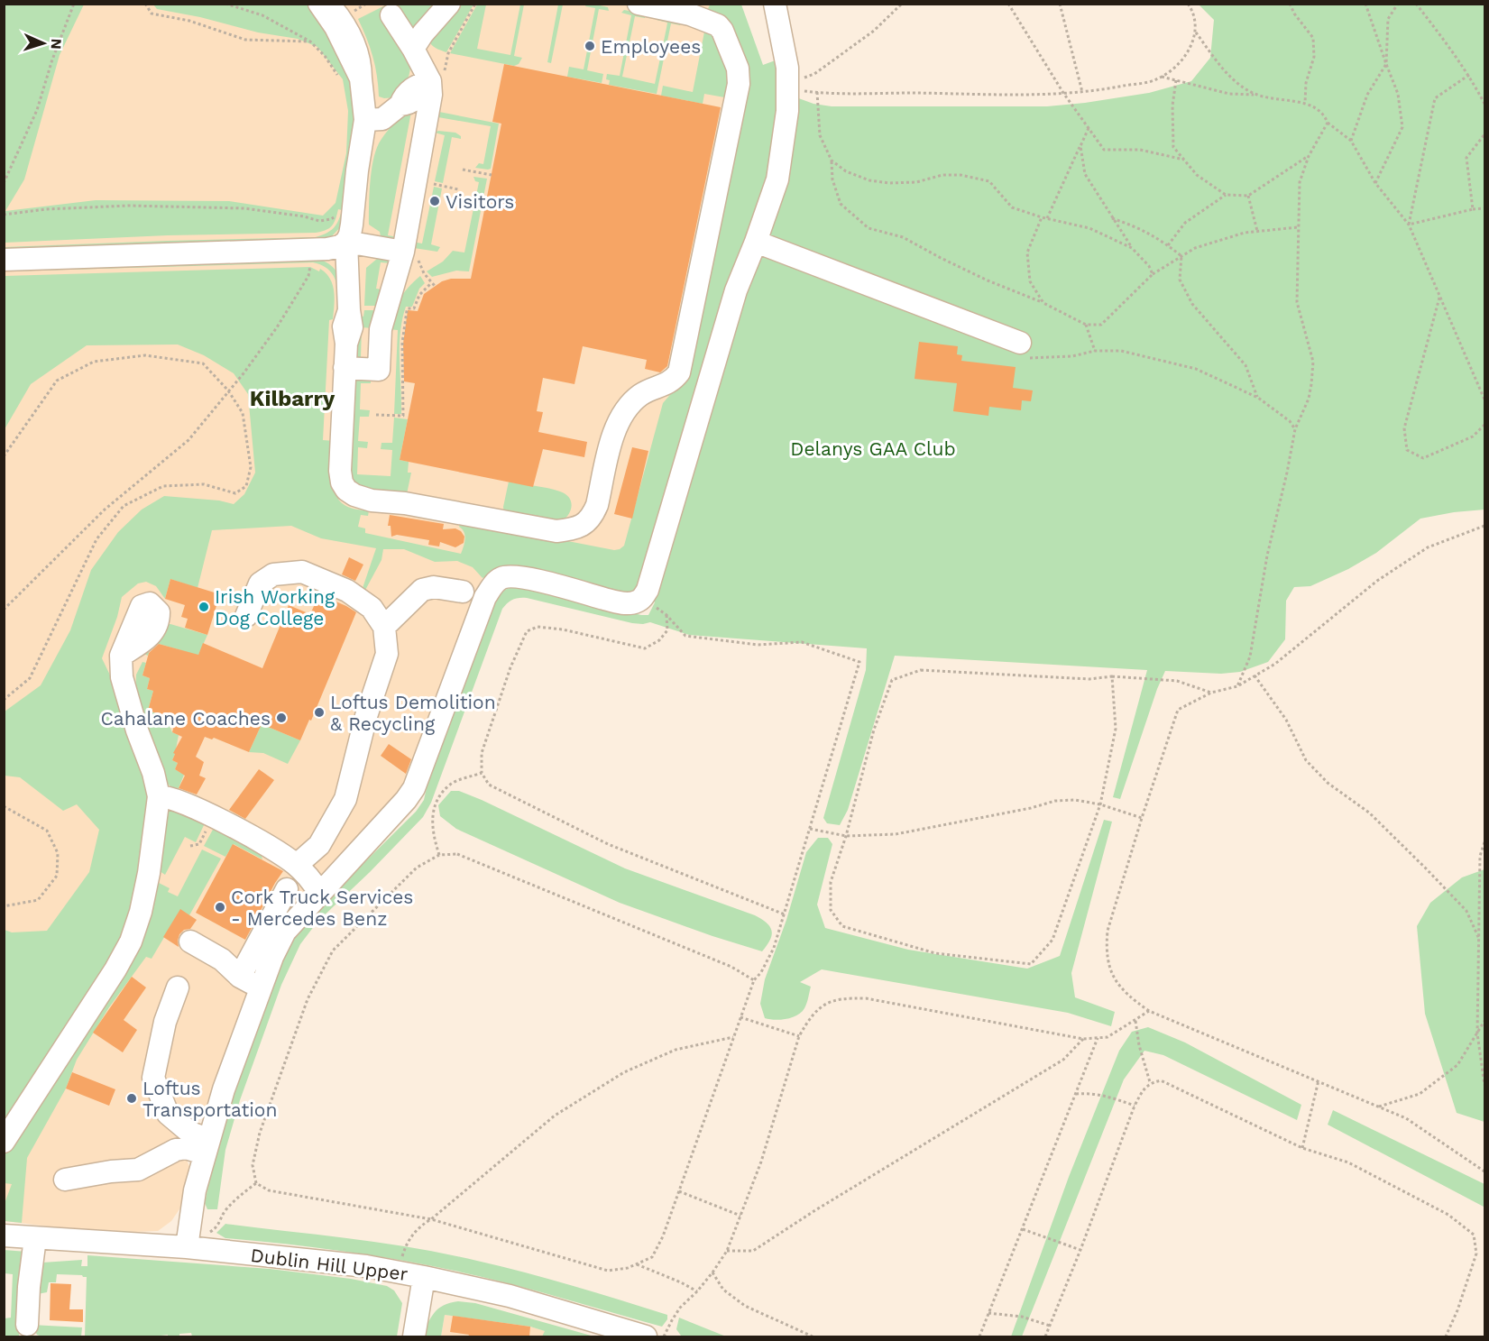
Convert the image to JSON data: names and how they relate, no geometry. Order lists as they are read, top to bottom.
{
  "streets": {
    "street": ["Dublin Hill Upper"]
  },
  "districts": ["Kilbarry"],
  "parks": ["Delanys GAA Club"],
  "places": [
    "Employees",
    "Visitors",
    "Irish Working Dog College",
    "Loftus Demolition & Recycling",
    "Cahalane Coaches",
    "Cork Truck Services - Mercedes Benz",
    "Loftus Transportation"
  ],
  "north": "right"
}
